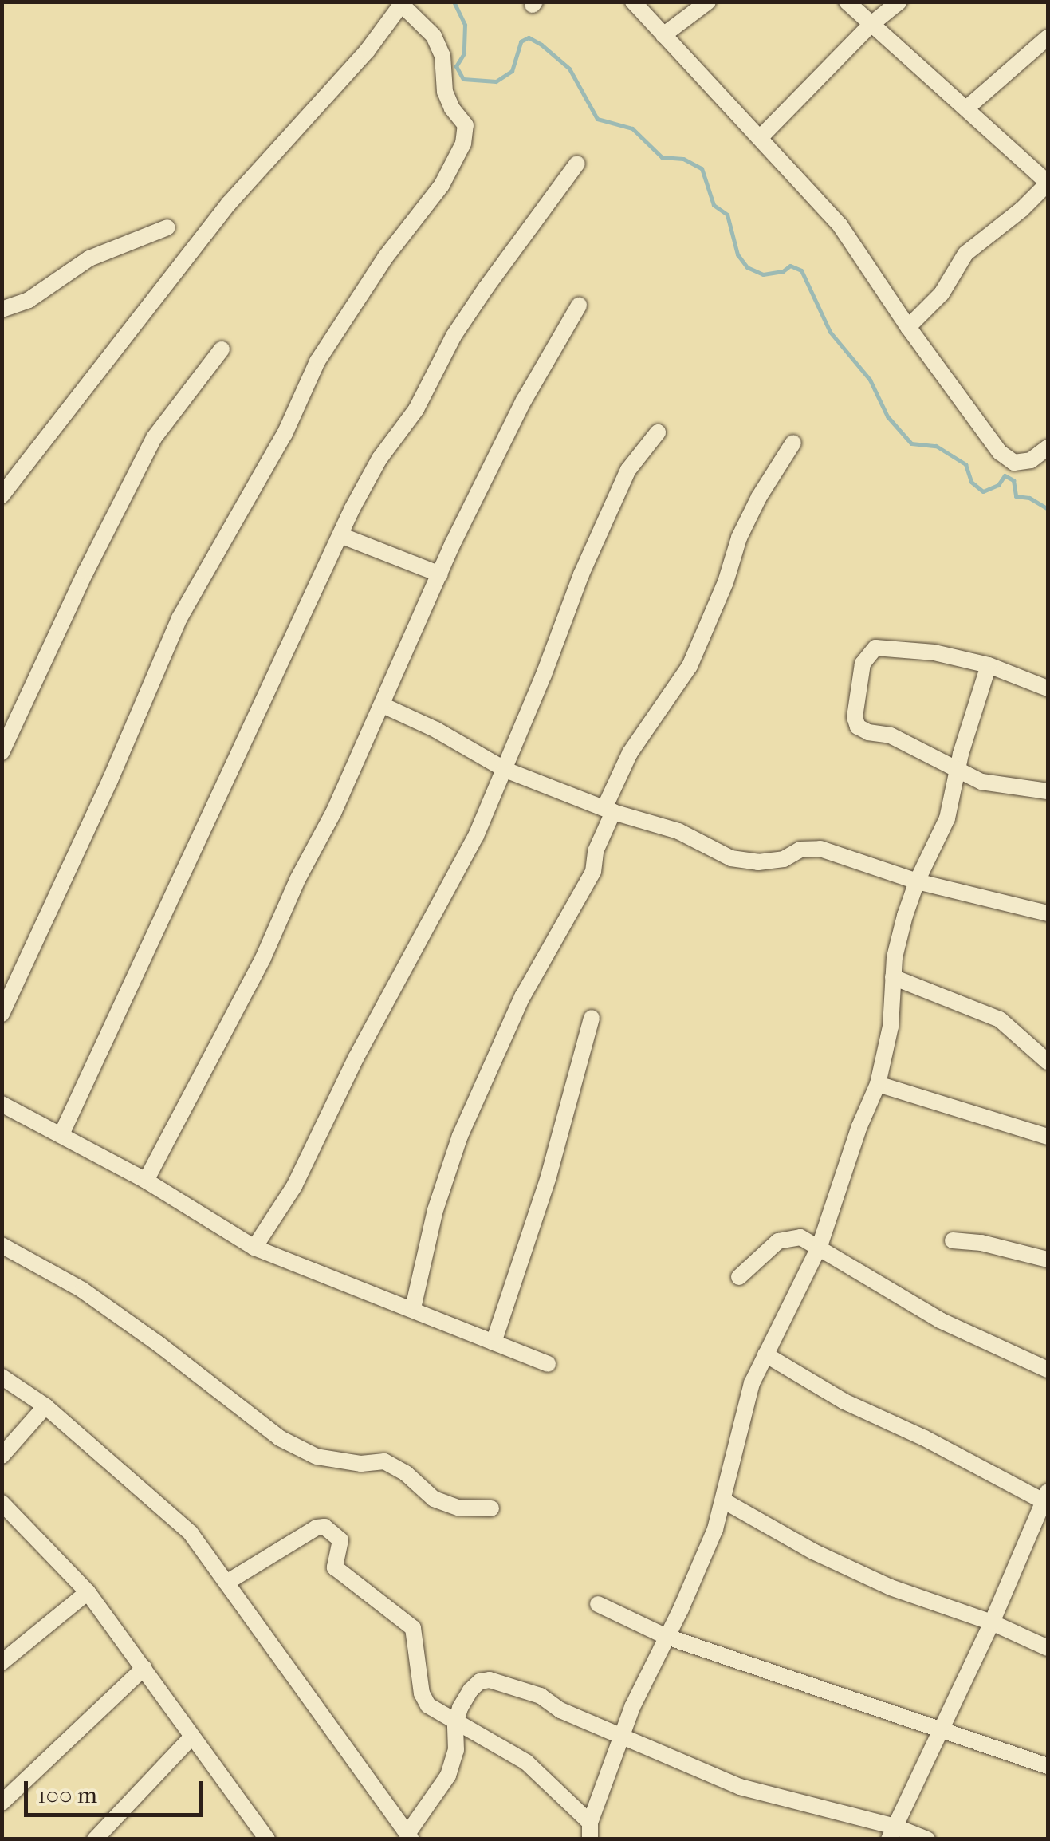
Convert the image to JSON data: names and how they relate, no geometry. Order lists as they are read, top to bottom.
{
  "scale_bar": "100 m"
}
